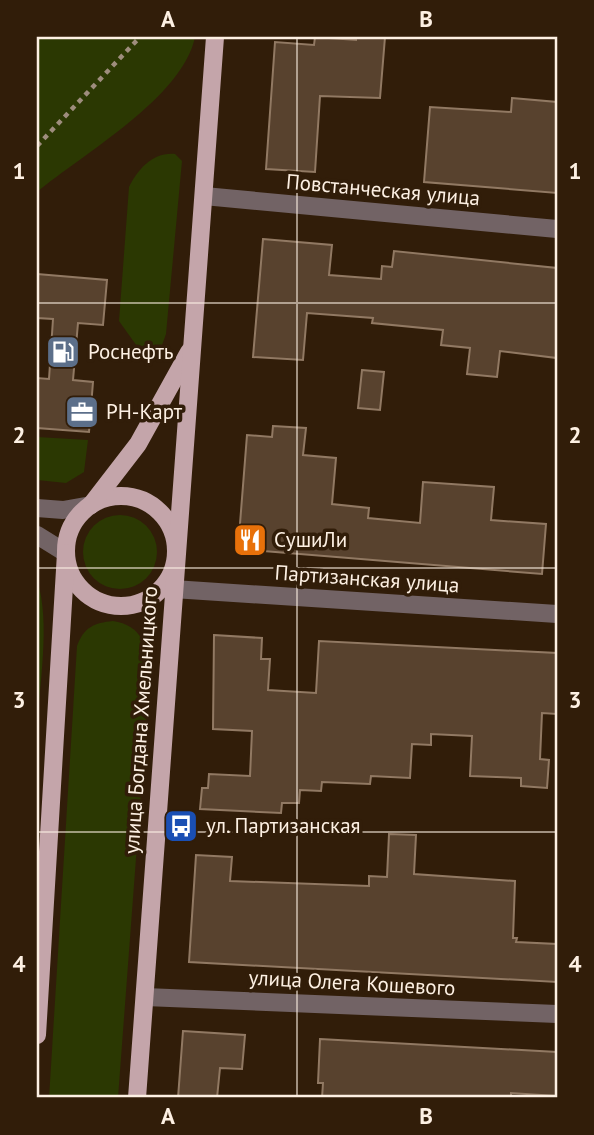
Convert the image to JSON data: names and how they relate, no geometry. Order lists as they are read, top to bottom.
{
  "streets": {
    "main road": ["улица Богдана Хмельницкого"],
    "street": ["Повстанческая улица", "Партизанская улица", "улица Олега Кошевого"]
  },
  "crossings": [
    ["Повстанческая улица", "улица Богдана Хмельницкого"],
    ["Партизанская улица", "улица Богдана Хмельницкого"],
    ["улица Богдана Хмельницкого", "улица Олега Кошевого"]
  ],
  "places": {
    "fuel station": ["Роснефть"],
    "office": ["РН-Карт"],
    "restaurant": ["СушиЛи"],
    "bus stop": ["ул. Партизанская"]
  },
  "grid": {
    "columns": ["A", "B"],
    "rows": [
      "1",
      "2",
      "3",
      "4"
    ]
  }
}
